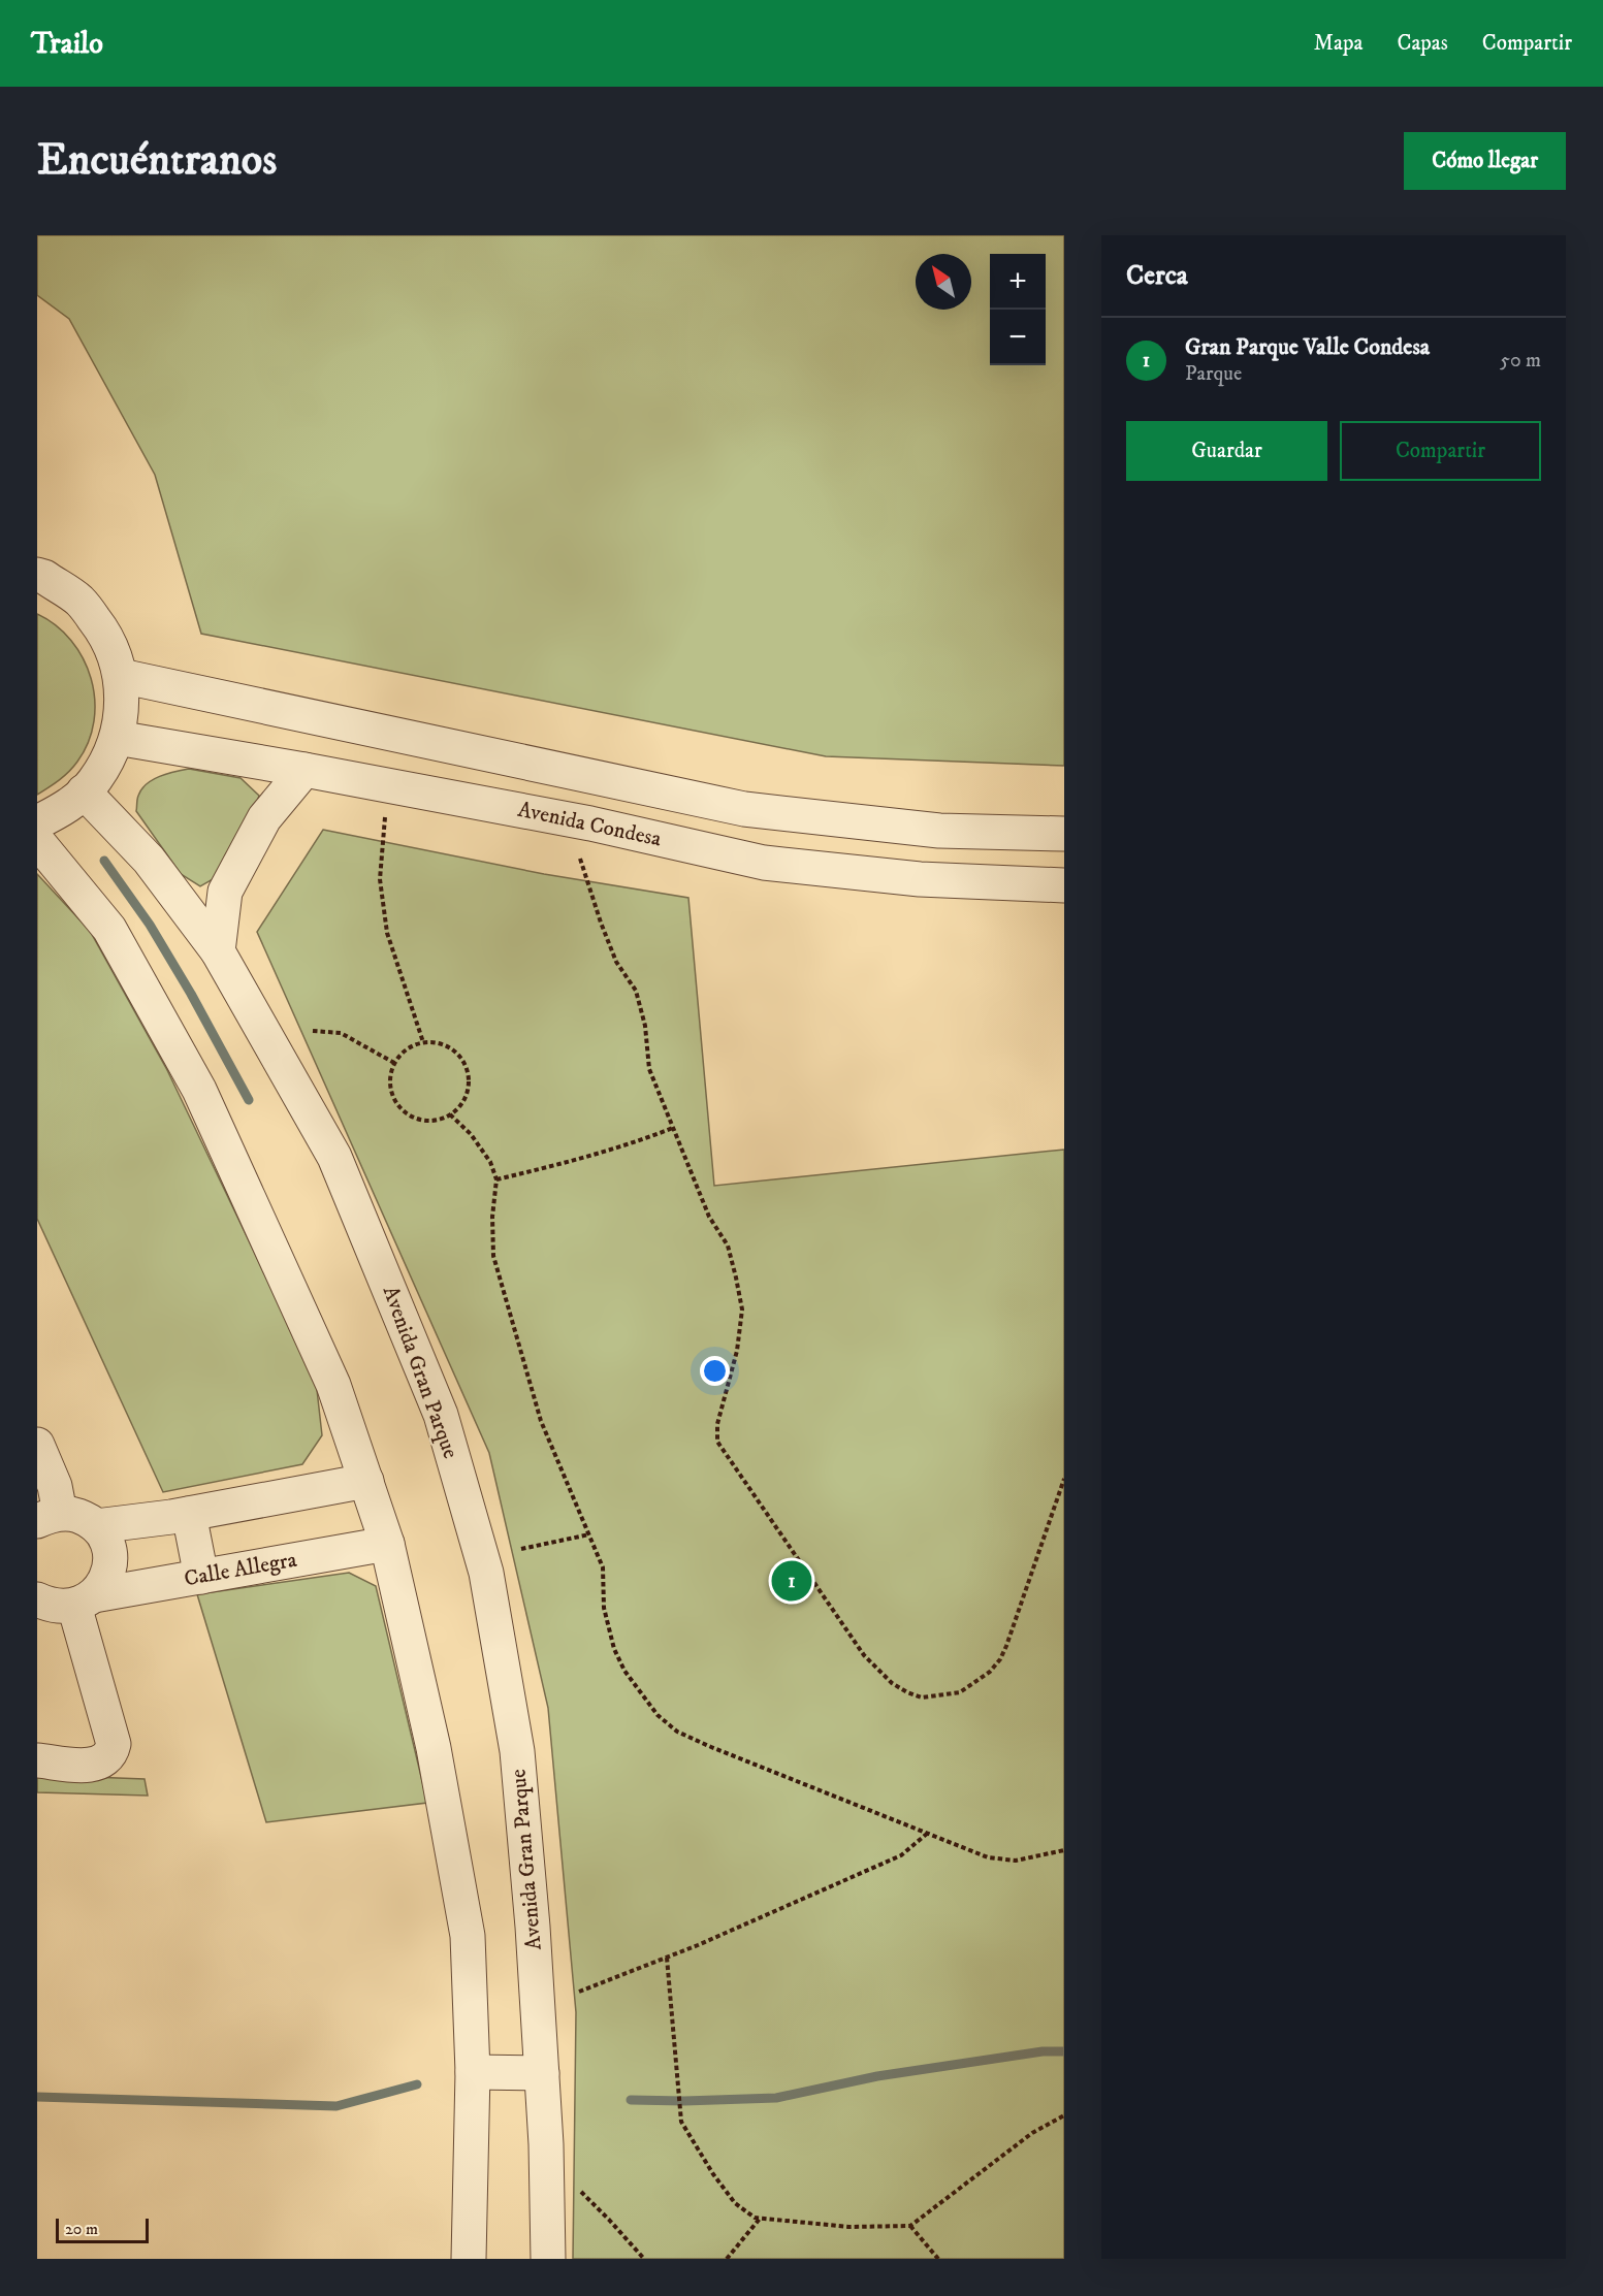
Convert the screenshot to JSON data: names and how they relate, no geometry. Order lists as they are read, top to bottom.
{
  "streets": {
    "street": ["Avenida Condesa", "Avenida Gran Parque", "Calle Allegra"]
  },
  "scale_bar": "20 m",
  "north": "top left",
  "page": {
    "header": "Trailo",
    "nav": ["Mapa", "Capas", "Compartir"],
    "buttons": [
      "Cómo llegar",
      ["Guardar", "Compartir"]
    ],
    "title": "Encuéntranos",
    "heading": "Cerca",
    "map_buttons": ["+", "−"],
    "list": [
      {
        "mark": "1",
        "name": "Gran Parque Valle Condesa",
        "note": "Parque",
        "value": "50 m"
      }
    ],
    "pins": "1",
    "scale": "20 m"
  }
}
